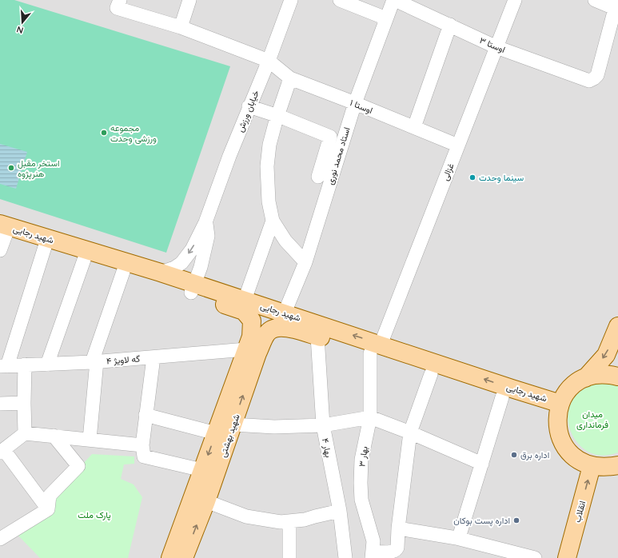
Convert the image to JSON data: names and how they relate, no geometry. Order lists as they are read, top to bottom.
{
  "streets": {
    "main road": ["شهید رجایی", "شهید بهشتی", "انقلاب"],
    "street": [
      "اوستا ۳",
      "اوستا ۱",
      "خیابان ورزش",
      "استاد محمد نوری",
      "غزالی",
      "گه لاویژ ۴",
      "بهار ۴",
      "بهار ۳"
    ]
  },
  "crossings": [
    ["اوستا ۳", "استاد محمد نوری"],
    ["اوستا ۳", "غزالی"],
    ["اوستا ۱", "خیابان ورزش"],
    ["اوستا ۱", "استاد محمد نوری"],
    ["اوستا ۱", "غزالی"],
    ["خیابان ورزش", "شهید رجایی"],
    ["استاد محمد نوری", "شهید رجایی"],
    ["استاد محمد نوری", "شهید بهشتی"],
    ["غزالی", "شهید رجایی"],
    ["غزالی", "بهار ۳"],
    ["شهید رجایی", "گه لاویژ ۴"],
    ["شهید رجایی", "شهید بهشتی"],
    ["شهید رجایی", "بهار ۴"],
    ["شهید رجایی", "بهار ۳"],
    ["گه لاویژ ۴", "شهید بهشتی"]
  ],
  "one_way": ["انقلاب"],
  "parks": ["میدان فرمانداری", "پارک ملت"],
  "places": [
    "مجموعه ورزشی وحدت",
    "استخر مقبل هنرپژوه",
    "سینما وحدت",
    "اداره برق",
    "اداره پست بوکان"
  ],
  "north": "bottom"
}
